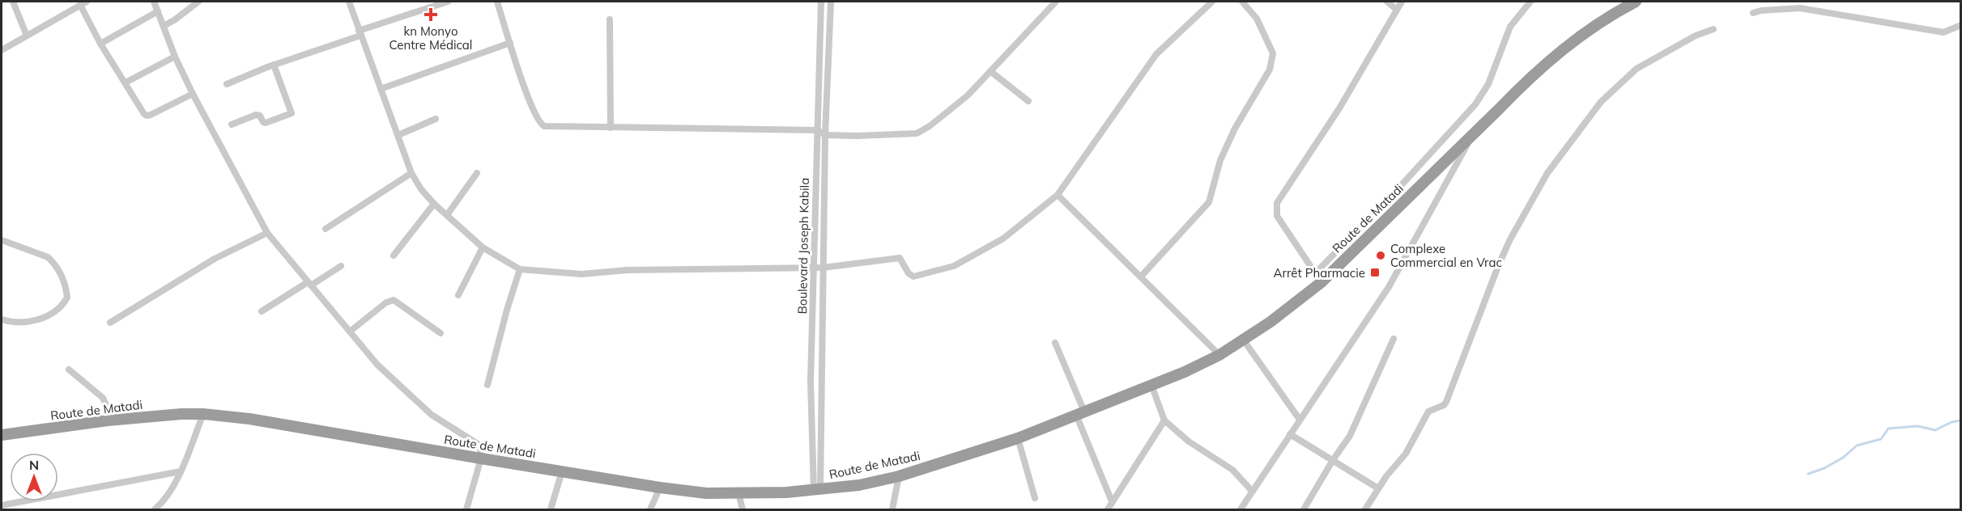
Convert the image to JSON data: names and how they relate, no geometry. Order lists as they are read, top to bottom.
{
  "streets": {
    "highway": ["Route de Matadi"],
    "street": ["Boulevard Joseph Kabila"]
  },
  "crossings": [
    ["Route de Matadi", "Boulevard Joseph Kabila"]
  ],
  "places": {
    "health": ["kn Monyo Centre Médical"],
    "other": ["Complexe Commercial en Vrac"],
    "transit": ["Arrêt Pharmacie"]
  },
  "north": "top"
}
